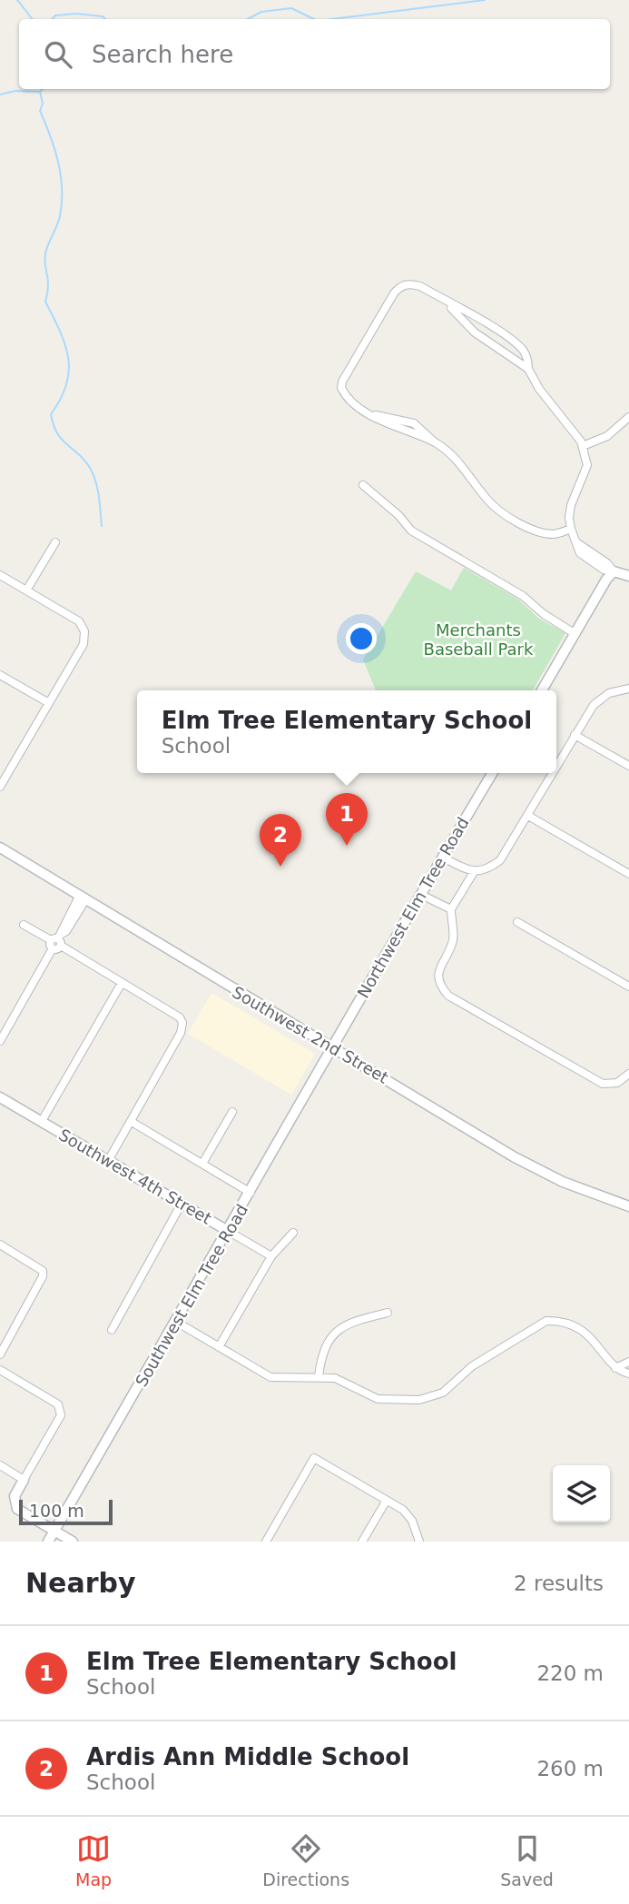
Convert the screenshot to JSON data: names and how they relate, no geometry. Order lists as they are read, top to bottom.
{
  "streets": {
    "street": [
      "Northwest Elm Tree Road",
      "Southwest 2nd Street",
      "Southwest 4th Street",
      "Southwest Elm Tree Road"
    ]
  },
  "crossings": [
    ["Northwest Elm Tree Road", "Southwest 2nd Street"],
    ["Northwest Elm Tree Road", "Southwest Elm Tree Road"],
    ["Southwest 2nd Street", "Southwest Elm Tree Road"],
    ["Southwest 4th Street", "Southwest Elm Tree Road"]
  ],
  "parks": ["Merchants Baseball Park"],
  "scale_bar": "100 m",
  "page": {
    "search": "Search here",
    "popup": ["Elm Tree Elementary School", "School"],
    "pins": ["1", "2"],
    "scale": "100 m",
    "heading": ["Nearby", "2 results"],
    "list": [
      {
        "mark": "1",
        "name": "Elm Tree Elementary School",
        "note": "School",
        "value": "220 m"
      },
      {
        "mark": "2",
        "name": "Ardis Ann Middle School",
        "note": "School",
        "value": "260 m"
      }
    ],
    "nav": ["Map", "Directions", "Saved"]
  }
}
